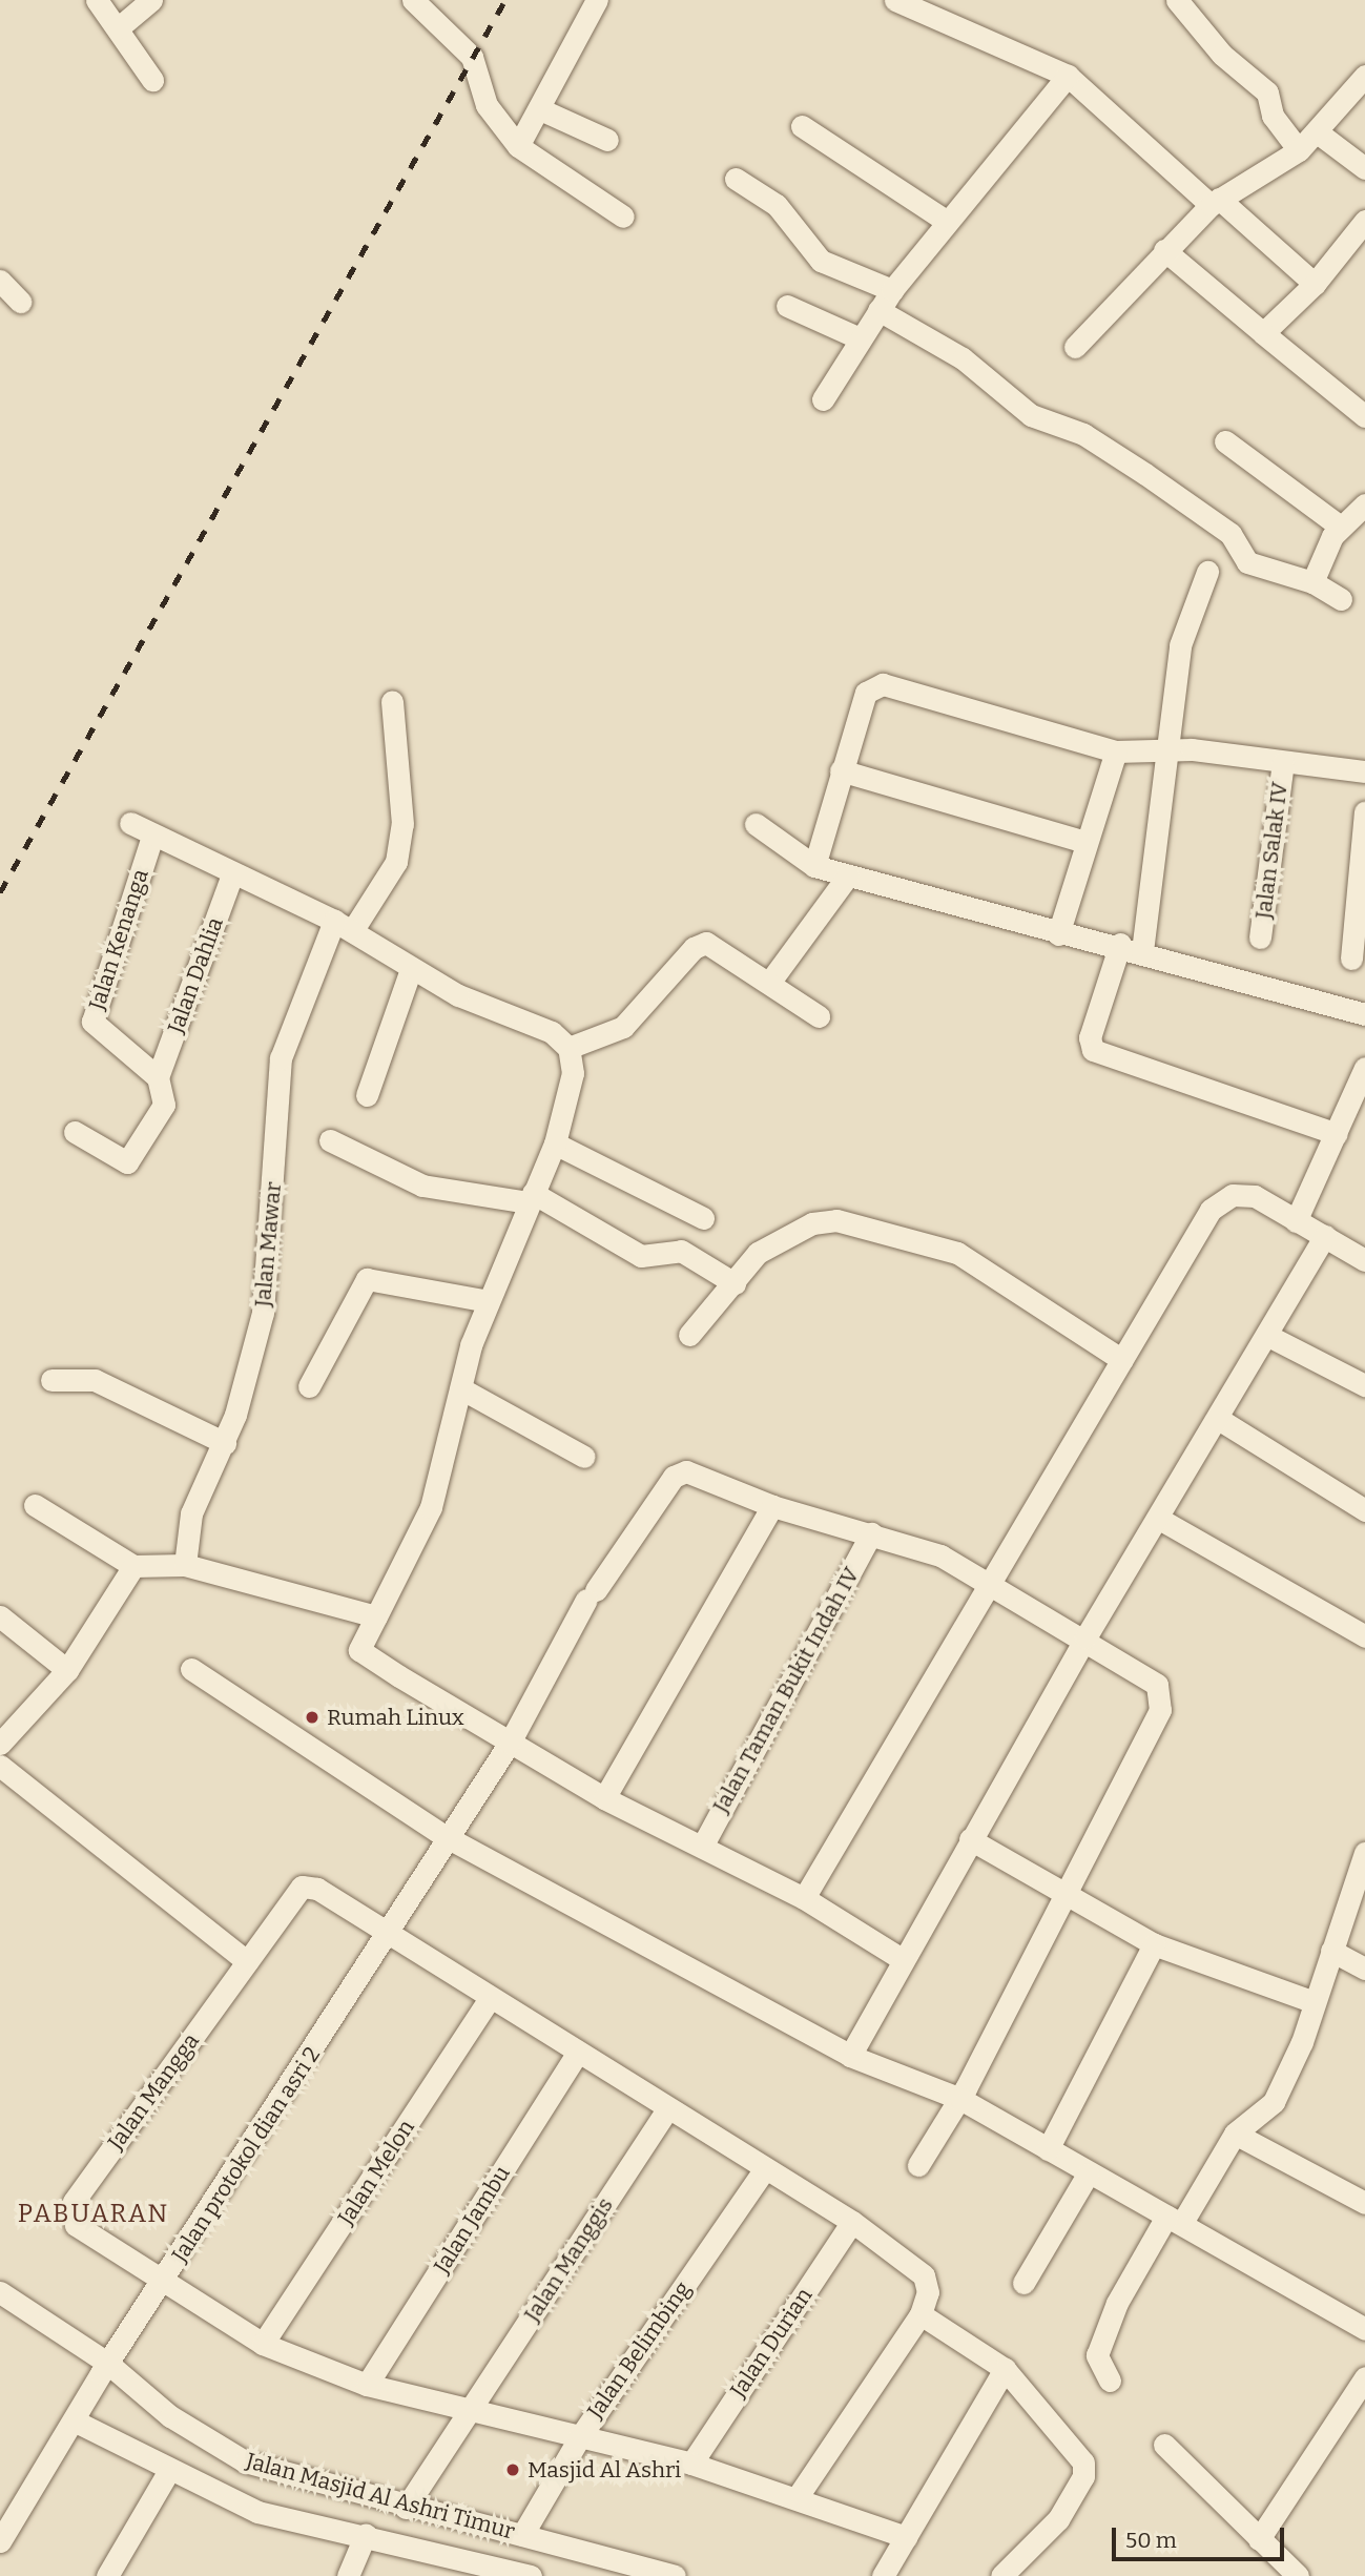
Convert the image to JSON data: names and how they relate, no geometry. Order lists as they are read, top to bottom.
{
  "streets": {
    "street": [
      "Jalan Salak IV",
      "Jalan Kenanga",
      "Jalan Dahlia",
      "Jalan Mawar",
      "Jalan Taman Bukit Indah IV",
      "Jalan Mangga",
      "Jalan protokol dian asri 2",
      "Jalan Melon",
      "Jalan Jambu",
      "Jalan Manggis",
      "Jalan Durian",
      "Jalan Belimbing",
      "Jalan Masjid Al Ashri Timur"
    ]
  },
  "crossings": [
    ["Jalan Kenanga", "Jalan Dahlia"],
    ["Jalan Mangga", "Jalan protokol dian asri 2"],
    ["Jalan protokol dian asri 2", "Jalan Masjid Al Ashri Timur"],
    ["Jalan Manggis", "Jalan Masjid Al Ashri Timur"],
    ["Jalan Belimbing", "Jalan Masjid Al Ashri Timur"]
  ],
  "districts": ["PABUARAN"],
  "places": ["Rumah Linux", "Masjid Al Ashri"],
  "scale_bar": "50 m"
}
